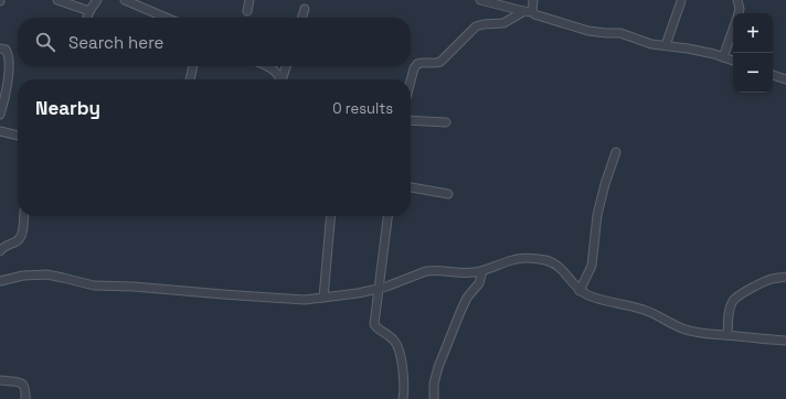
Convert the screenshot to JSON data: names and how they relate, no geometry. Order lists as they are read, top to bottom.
{
  "page": {
    "map_buttons": ["+", "−"],
    "search": "Search here",
    "heading": ["Nearby", "0 results"]
  }
}
